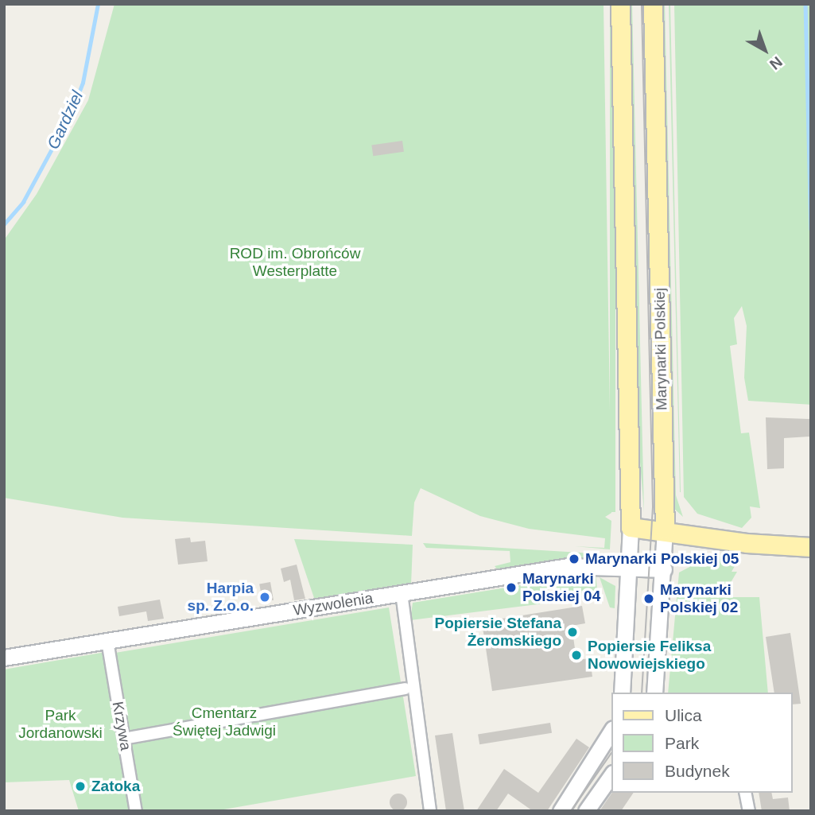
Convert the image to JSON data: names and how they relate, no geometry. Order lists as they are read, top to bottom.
{
  "streets": {
    "main road": ["Marynarki Polskiej"],
    "street": ["Wyzwolenia", "Krzywa"]
  },
  "crossings": [
    ["Marynarki Polskiej", "Wyzwolenia"],
    ["Wyzwolenia", "Krzywa"]
  ],
  "water": ["Gardziel"],
  "parks": ["ROD im. Obrońców Westerplatte", "Cmentarz Świętej Jadwigi", "Park Jordanowski"],
  "places": [
    "Marynarki Polskiej 05",
    "Marynarki Polskiej 04",
    "Harpia sp. Z.o.o.",
    "Marynarki Polskiej 02",
    "Popiersie Stefana Żeromskiego",
    "Popiersie Feliksa Nowowiejskiego",
    "Zatoka"
  ],
  "legend": ["Ulica", "Park", "Budynek"],
  "north": "bottom right"
}
